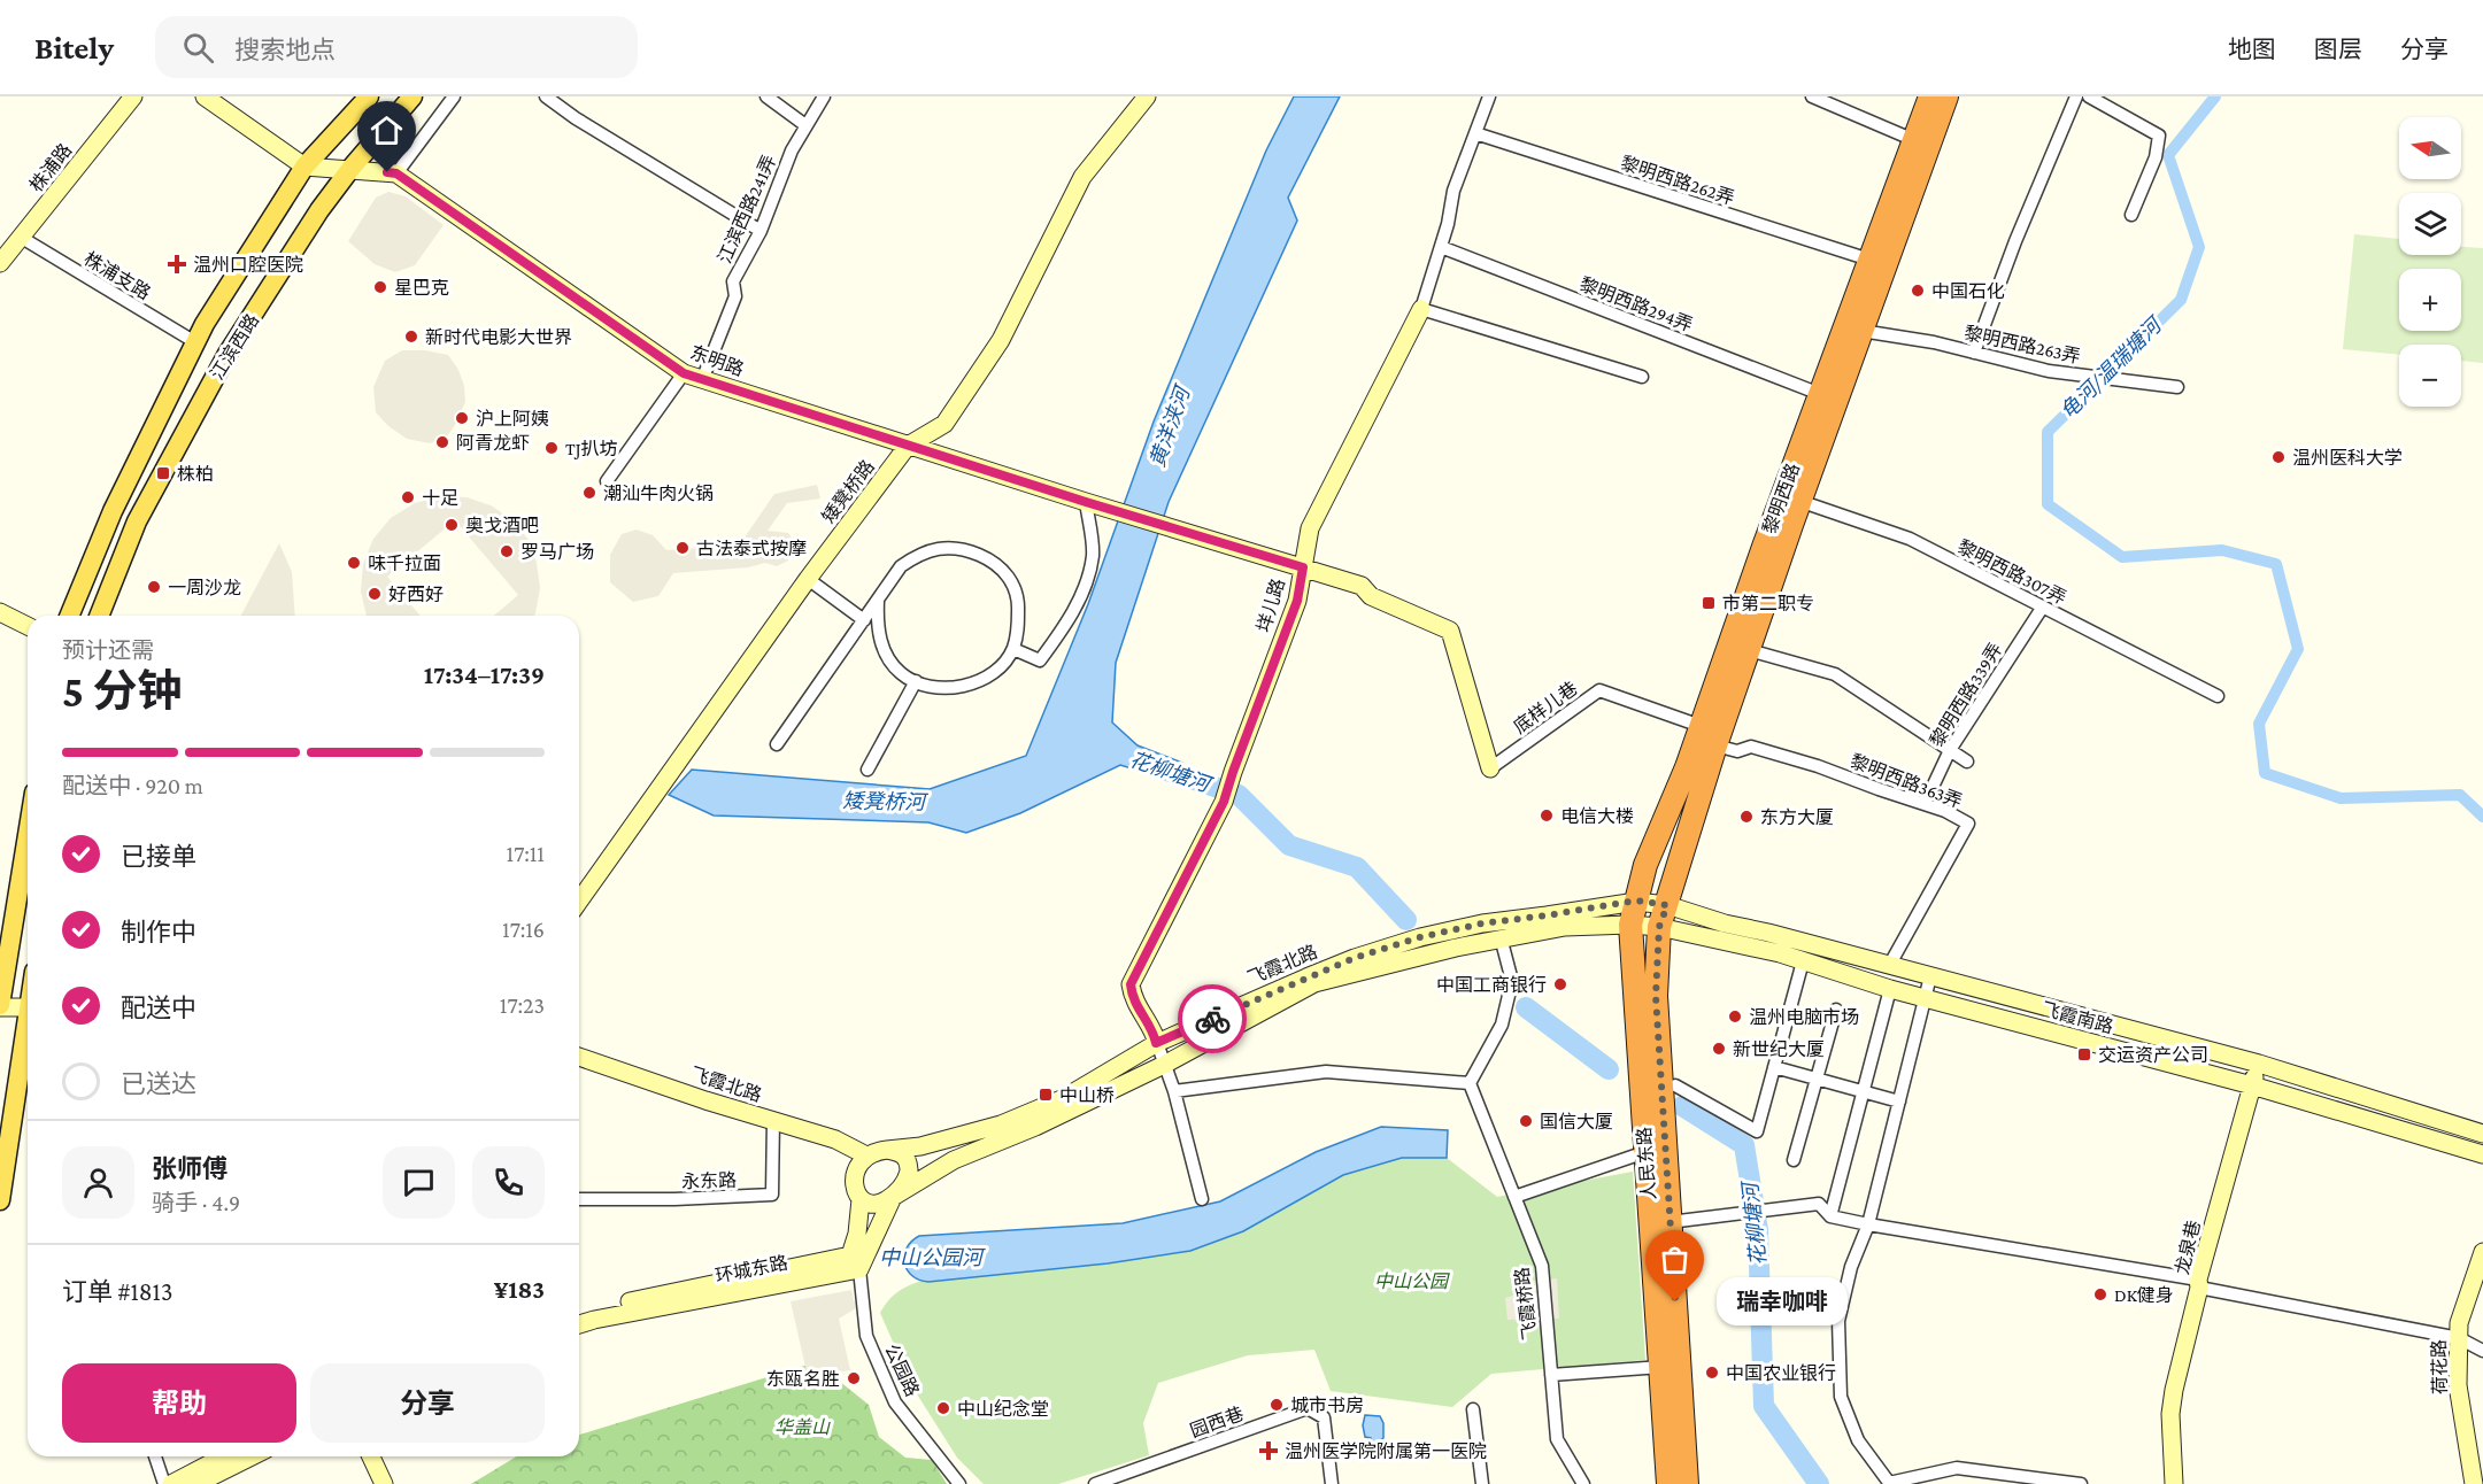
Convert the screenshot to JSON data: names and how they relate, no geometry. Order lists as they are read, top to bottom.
{
  "streets": {
    "highway": ["黎明西路", "人民东路"],
    "main road": ["江滨西路"],
    "street": [
      "株浦路",
      "黎明西路262弄",
      "江滨西路241弄",
      "株浦支路",
      "黎明西路294弄",
      "黎明西路263弄",
      "东明路",
      "矮凳桥路",
      "黎明西路307弄",
      "垟儿路",
      "黎明西路339弄",
      "底样儿巷",
      "黎明西路363弄",
      "飞霞北路",
      "飞霞南路",
      "永东路",
      "龙泉巷",
      "环城东路",
      "飞霞桥路",
      "荷花路",
      "公园路",
      "园西巷"
    ]
  },
  "crossings": [
    ["株浦路", "株浦支路"],
    ["黎明西路262弄", "黎明西路"],
    ["黎明西路262弄", "垟儿路"],
    ["江滨西路241弄", "东明路"],
    ["株浦支路", "江滨西路"],
    ["黎明西路294弄", "黎明西路"],
    ["黎明西路294弄", "垟儿路"],
    ["黎明西路263弄", "黎明西路"],
    ["江滨西路", "东明路"],
    ["东明路", "矮凳桥路"],
    ["东明路", "垟儿路"],
    ["东明路", "底样儿巷"],
    ["黎明西路", "黎明西路307弄"],
    ["黎明西路", "底样儿巷"],
    ["黎明西路", "黎明西路363弄"],
    ["黎明西路", "飞霞北路"],
    ["黎明西路", "飞霞南路"],
    ["黎明西路", "人民东路"],
    ["黎明西路307弄", "黎明西路339弄"],
    ["垟儿路", "飞霞北路"],
    ["黎明西路339弄", "黎明西路363弄"],
    ["黎明西路363弄", "飞霞南路"],
    ["飞霞北路", "飞霞南路"],
    ["飞霞北路", "人民东路"],
    ["飞霞北路", "永东路"],
    ["飞霞南路", "人民东路"],
    ["飞霞南路", "龙泉巷"],
    ["环城东路", "公园路"]
  ],
  "water": [
    "龟河/温瑞塘河",
    "黄洋浃河",
    "花柳塘河",
    "矮凳桥河",
    "中山公园河"
  ],
  "parks": ["中山公园", "华盖山"],
  "places": {
    "health": ["温州口腔医院", "温州医学院附属第一医院"],
    "other": [
      "星巴克",
      "中国石化",
      "新时代电影大世界",
      "沪上阿姨",
      "阿青龙虾",
      "TJ扒坊",
      "温州医科大学",
      "潮汕牛肉火锅",
      "十足",
      "奥戈酒吧",
      "古法泰式按摩",
      "罗马广场",
      "味千拉面",
      "一周沙龙",
      "好西好",
      "电信大楼",
      "东方大厦",
      "中国工商银行",
      "温州电脑市场",
      "新世纪大厦",
      "国信大厦",
      "DK健身",
      "瑞幸咖啡",
      "中国农业银行",
      "东瓯名胜",
      "城市书房",
      "中山纪念堂"
    ],
    "transit": [
      "株柏",
      "市第二职专",
      "交运资产公司",
      "中山桥"
    ]
  },
  "north": "left",
  "page": {
    "header": "Bitely",
    "search": "搜索地点",
    "nav": ["地图", "图层", "分享"],
    "map_buttons": ["+", "−"],
    "heading": ["5 分钟", "预计还需", "17:34–17:39"],
    "panel": [
      "张师傅",
      "骑手 · 4.9",
      "订单 #1813",
      "¥183"
    ],
    "bar": "配送中 · 920 m",
    "list": [
      ["已接单", "17:11"],
      ["制作中", "17:16"],
      ["配送中", "17:23"],
      "已送达"
    ],
    "bubble": "瑞幸咖啡",
    "buttons": ["帮助", "分享"]
  }
}
